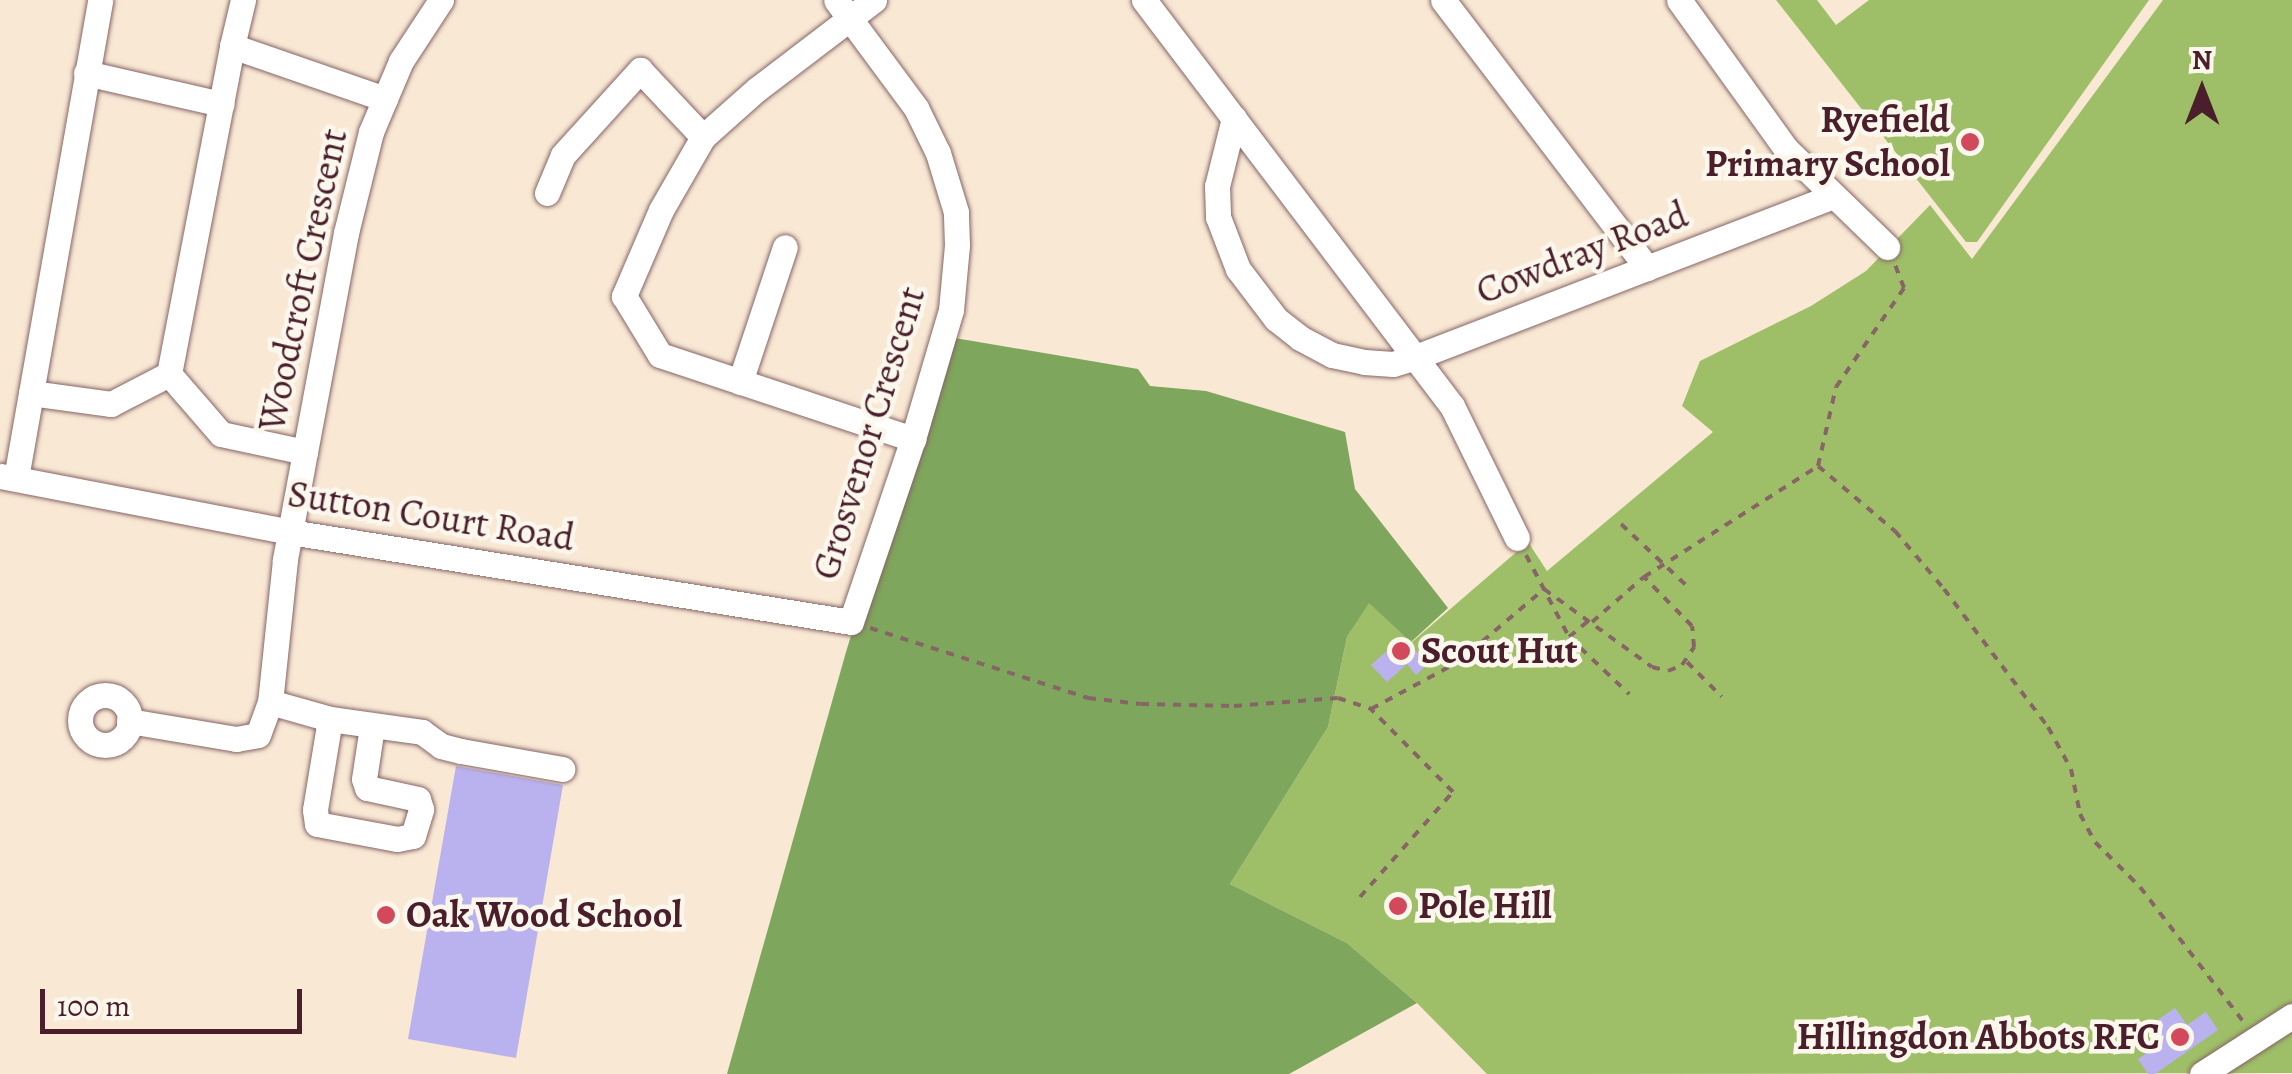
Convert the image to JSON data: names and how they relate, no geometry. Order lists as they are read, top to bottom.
{
  "streets": {
    "street": [
      "Cowdray Road",
      "Woodcroft Crescent",
      "Grosvenor Crescent",
      "Sutton Court Road"
    ]
  },
  "crossings": [
    ["Woodcroft Crescent", "Sutton Court Road"],
    ["Grosvenor Crescent", "Sutton Court Road"]
  ],
  "places": [
    "Ryefield Primary School",
    "Scout Hut",
    "Pole Hill",
    "Oak Wood School",
    "Hillingdon Abbots RFC"
  ],
  "scale_bar": "100 m",
  "north": "top"
}
